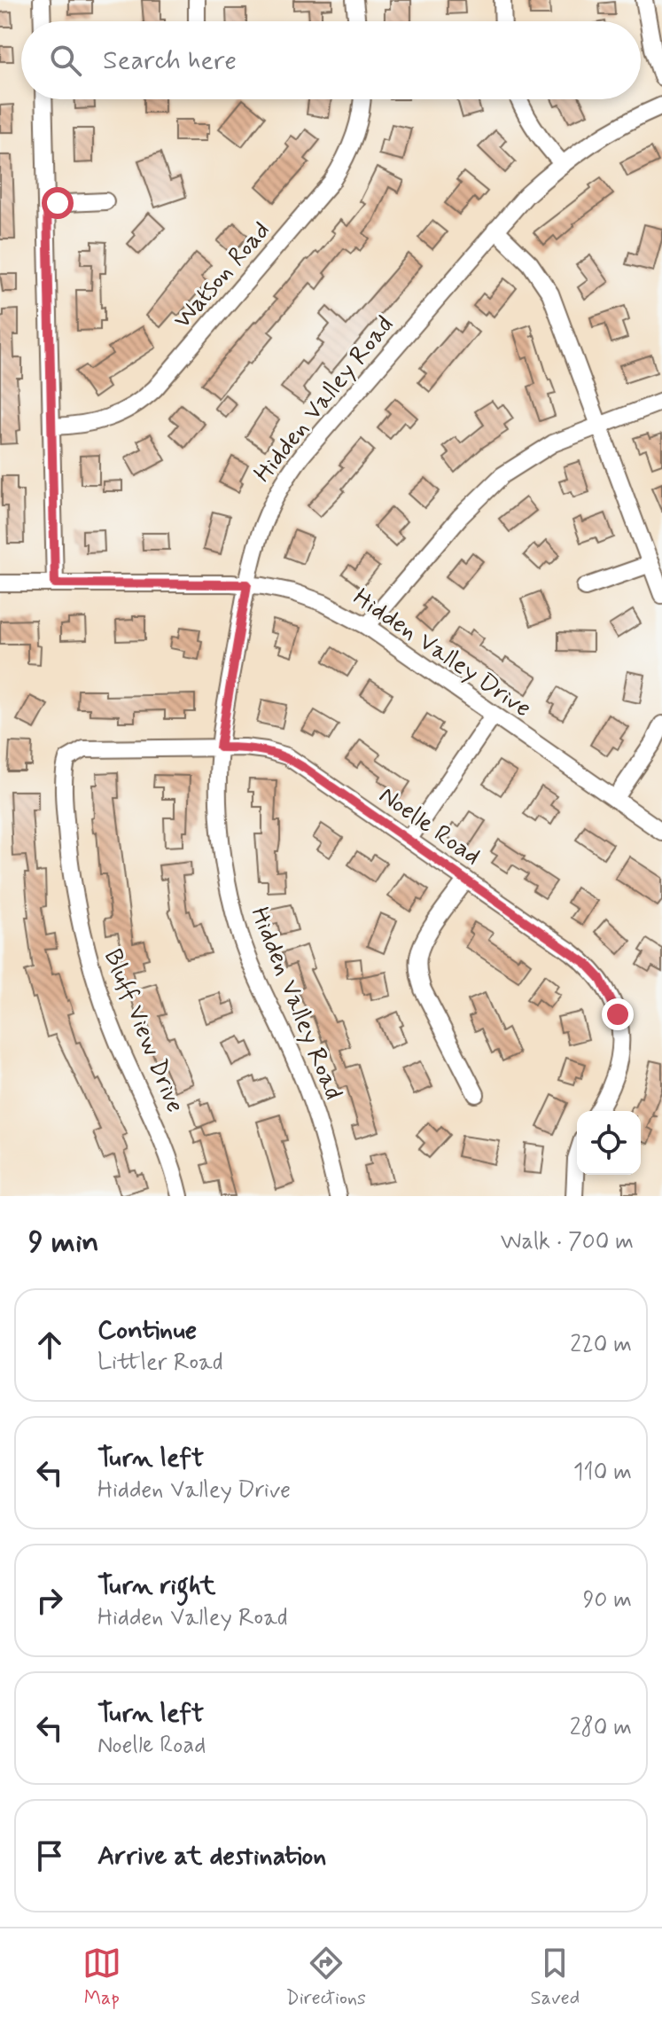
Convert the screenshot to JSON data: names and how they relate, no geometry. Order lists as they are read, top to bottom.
{
  "streets": {
    "street": [
      "Watson Road",
      "Hidden Valley Road",
      "Hidden Valley Drive",
      "Noelle Road",
      "Bluff View Drive"
    ]
  },
  "crossings": [
    ["Hidden Valley Road", "Hidden Valley Drive"],
    ["Hidden Valley Road", "Noelle Road"],
    ["Noelle Road", "Bluff View Drive"]
  ],
  "page": {
    "search": "Search here",
    "heading": ["9 min", "Walk · 700 m"],
    "list": [
      ["Continue", "Littler Road", "220 m"],
      ["Turn left", "Hidden Valley Drive", "110 m"],
      ["Turn right", "Hidden Valley Road", "90 m"],
      ["Turn left", "Noelle Road", "280 m"],
      "Arrive at destination"
    ],
    "nav": ["Map", "Directions", "Saved"]
  }
}
